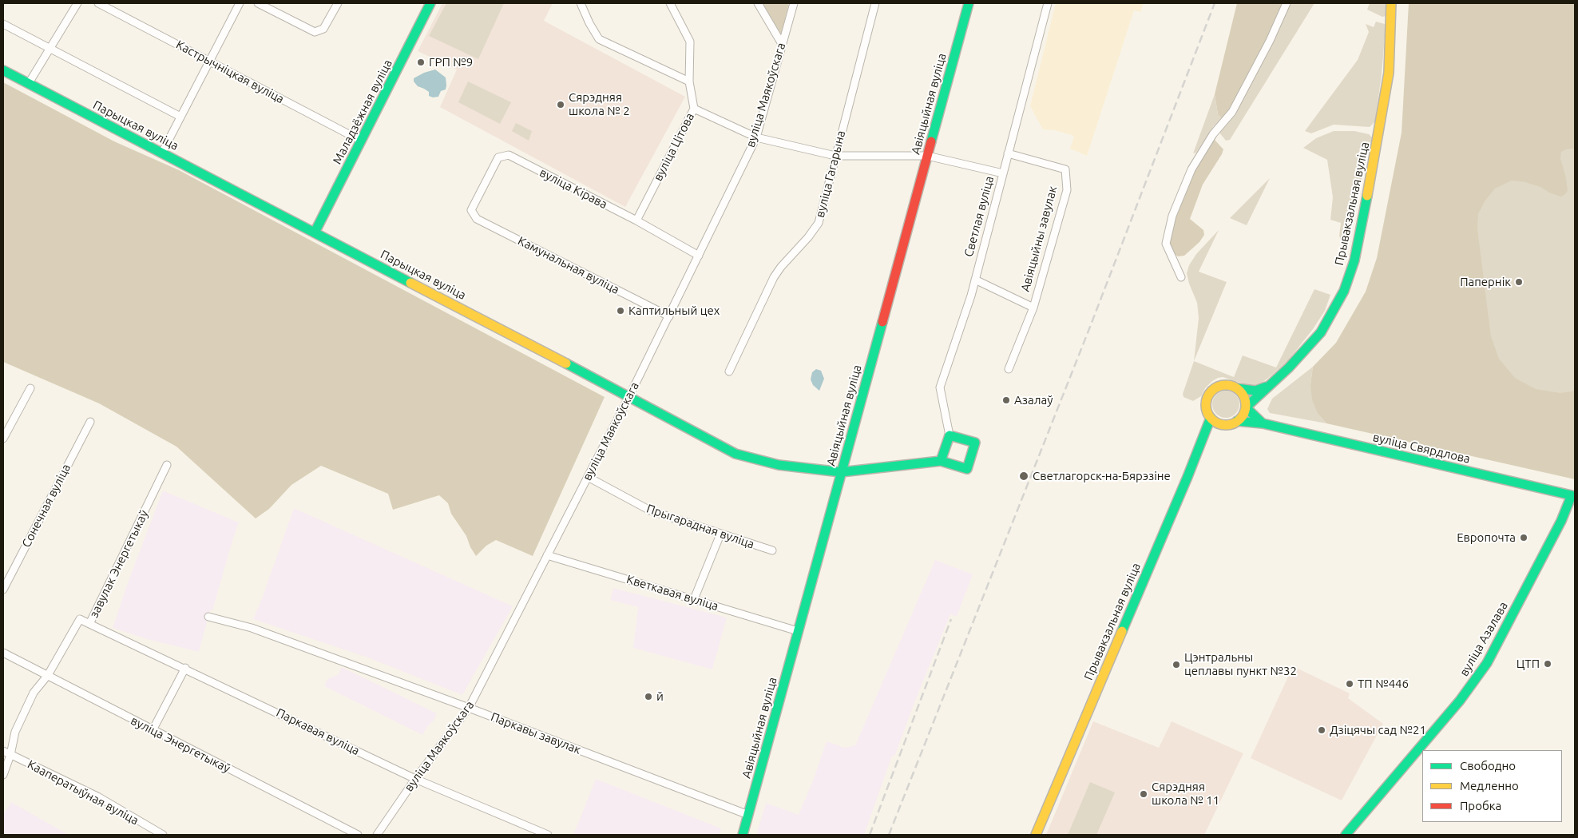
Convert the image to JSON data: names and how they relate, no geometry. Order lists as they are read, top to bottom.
{
  "streets": {
    "street": [
      "Кастрычніцкая вуліца",
      "вуліца Маякоўскага",
      "Авіяцыйная вуліца",
      "Маладзёжная вуліца",
      "Парыцкая вуліца",
      "вуліца Цітова",
      "вуліца Гагарына",
      "вуліца Кірава",
      "Прывакзальная вуліца",
      "Светлая вуліца",
      "Авіяцыйны завулак",
      "Камунальная вуліца",
      "вуліца Свярдлова",
      "Сонечная вуліца",
      "Прыгарадная вуліца",
      "завулак Энергетыкаў",
      "Кветкавая вуліца",
      "вуліца Азалава",
      "Паркавая вуліца",
      "Паркавы завулак",
      "вуліца Энергетыкаў",
      "Кааператыўная вуліца"
    ]
  },
  "crossings": [
    ["Кастрычніцкая вуліца", "Маладзёжная вуліца"],
    ["вуліца Маякоўскага", "Парыцкая вуліца"],
    ["вуліца Маякоўскага", "вуліца Кірава"],
    ["вуліца Маякоўскага", "Камунальная вуліца"],
    ["вуліца Маякоўскага", "Прыгарадная вуліца"],
    ["вуліца Маякоўскага", "Кветкавая вуліца"],
    ["вуліца Маякоўскага", "Паркавая вуліца"],
    ["вуліца Маякоўскага", "Паркавы завулак"],
    ["Авіяцыйная вуліца", "Парыцкая вуліца"],
    ["Авіяцыйная вуліца", "Кветкавая вуліца"],
    ["Авіяцыйная вуліца", "Паркавы завулак"],
    ["Маладзёжная вуліца", "Парыцкая вуліца"],
    ["вуліца Цітова", "вуліца Кірава"],
    ["вуліца Кірава", "Камунальная вуліца"],
    ["Прывакзальная вуліца", "вуліца Свярдлова"],
    ["Светлая вуліца", "Авіяцыйны завулак"],
    ["вуліца Свярдлова", "вуліца Азалава"],
    ["завулак Энергетыкаў", "Паркавая вуліца"],
    ["завулак Энергетыкаў", "вуліца Энергетыкаў"],
    ["завулак Энергетыкаў", "Кааператыўная вуліца"]
  ],
  "places": [
    "ГРП №9",
    "Сярэдняя школа № 2",
    "Папернік",
    "Каптильный цех",
    "Азалаў",
    "Светлагорск-на-Бярэзіне",
    "Европочта",
    "ЦТП",
    "Цэнтральны цеплавы пункт №32",
    "ТП №446",
    "й",
    "Дзіцячы сад №21",
    "Сярэдняя школа № 11"
  ],
  "legend": ["Свободно", "Медленно", "Пробка"]
}
